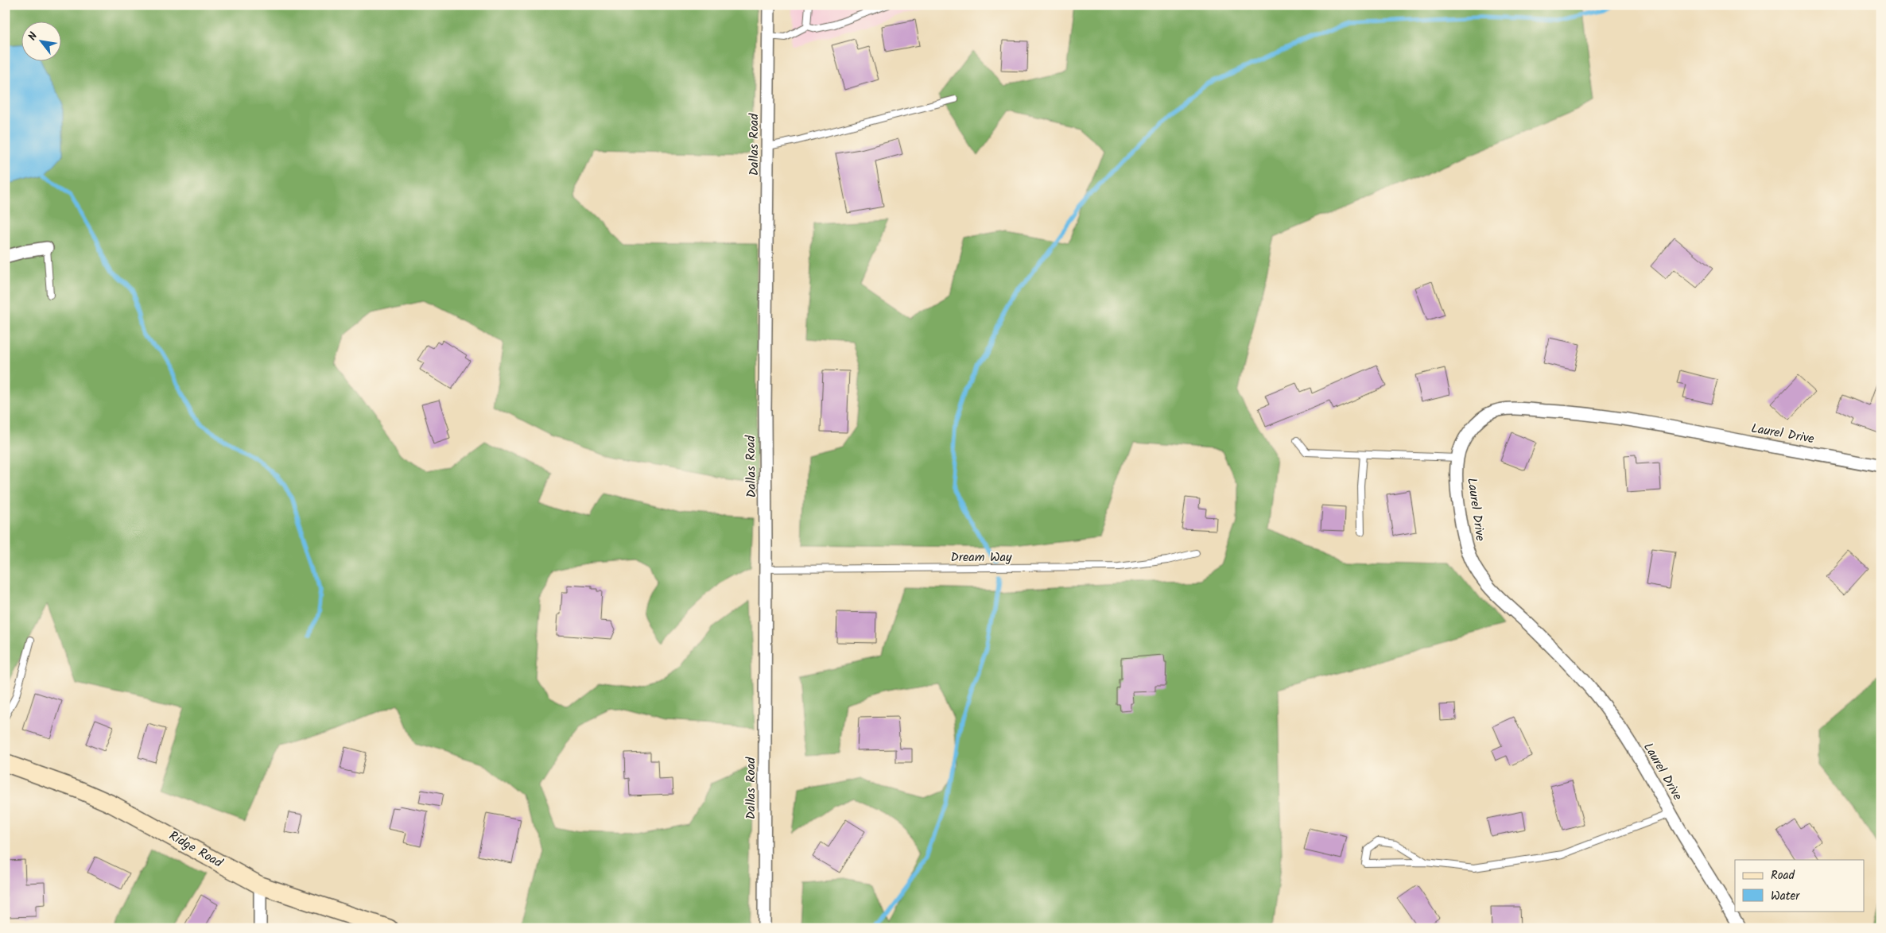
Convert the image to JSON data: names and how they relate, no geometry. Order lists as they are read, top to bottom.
{
  "streets": {
    "street": ["Dallas Road", "Laurel Drive", "Ridge Road"],
    "lane": ["Dream Way"]
  },
  "crossings": [
    ["Dallas Road", "Dream Way"]
  ],
  "legend": ["Road", "Water"],
  "north": "top left"
}
